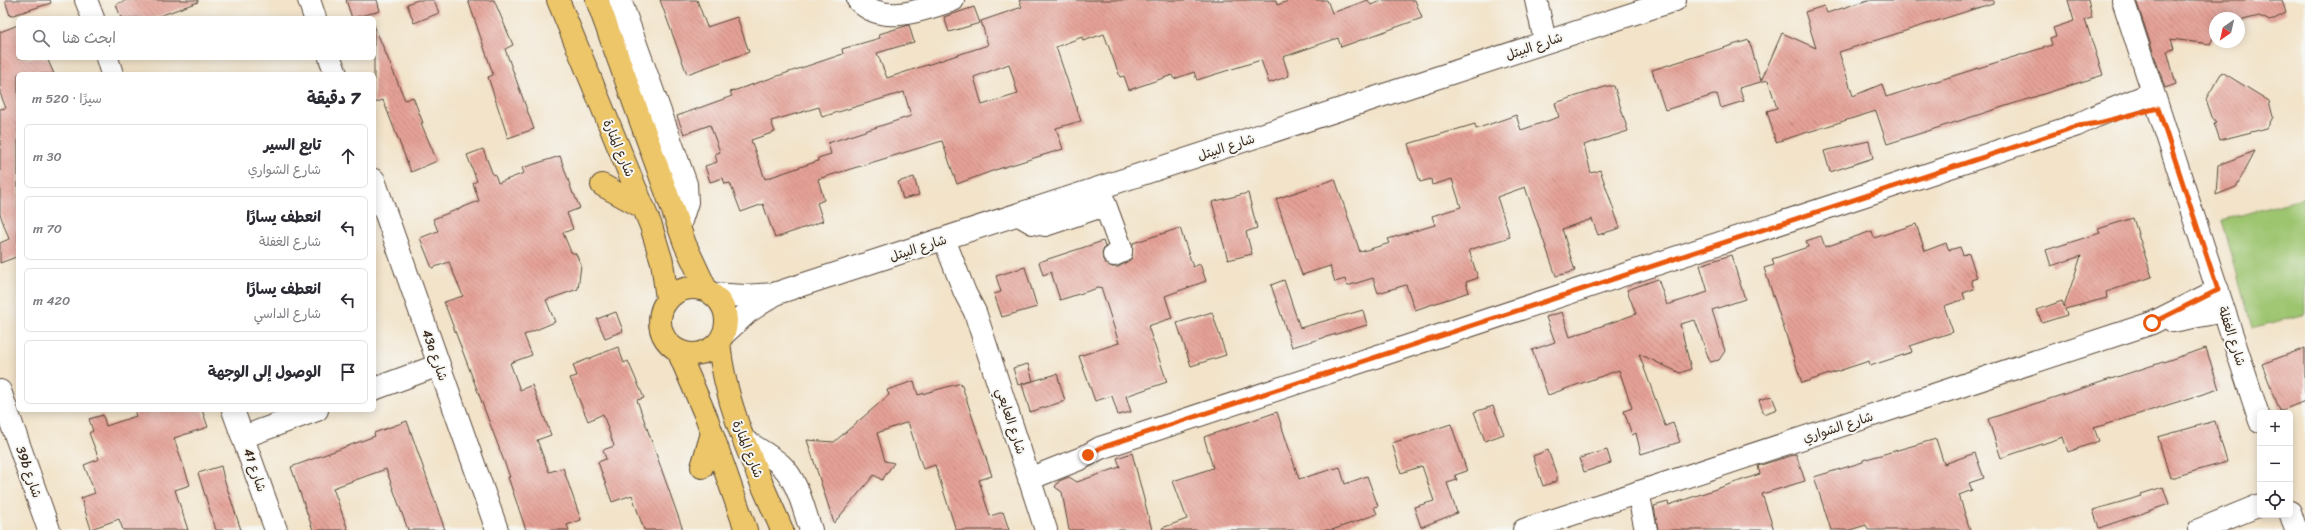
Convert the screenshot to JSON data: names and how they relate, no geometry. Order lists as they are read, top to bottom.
{
  "streets": {
    "main road": ["شارع المنارة"],
    "street": [
      "شارع البيتل",
      "شارع الغفلة",
      "43a شارع",
      "شارع العايعي",
      "شارع الشواري",
      "شارع 41",
      "39b شارع"
    ]
  },
  "crossings": [
    ["شارع البيتل", "شارع المنارة"],
    ["شارع البيتل", "شارع العايعي"],
    ["شارع الغفلة", "شارع الشواري"]
  ],
  "north": "bottom left",
  "page": {
    "search": "ابحث هنا",
    "heading": ["7 دقيقة", "سيرًا · 520 m"],
    "list": [
      ["تابع السير", "شارع الشواري", "30 m"],
      ["انعطف يسارًا", "شارع الغفلة", "70 m"],
      ["انعطف يسارًا", "شارع الداسي", "420 m"],
      "الوصول إلى الوجهة"
    ],
    "map_buttons": ["+", "−"]
  }
}
